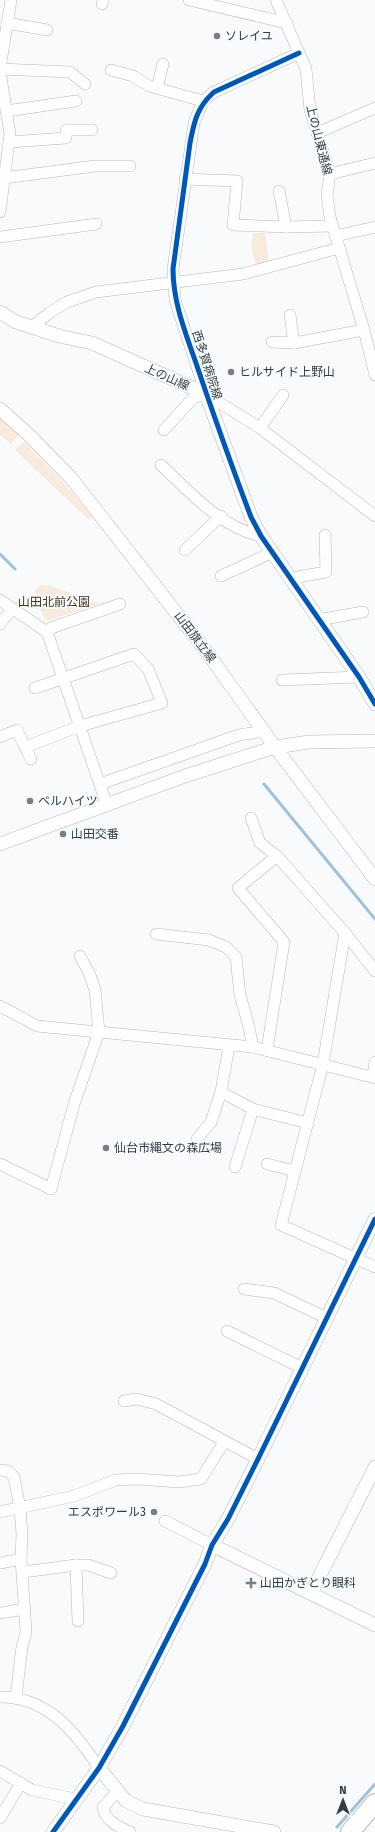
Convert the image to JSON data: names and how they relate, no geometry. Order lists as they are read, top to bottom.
{
  "streets": {
    "street": [
      "上の山東通線",
      "西多賀病院線",
      "上の山線",
      "山田旗立線"
    ]
  },
  "crossings": [
    ["西多賀病院線", "上の山線"]
  ],
  "parks": ["山田北前公園"],
  "places": {
    "other": [
      "ソレイユ",
      "ヒルサイド上野山",
      "ベルハイツ",
      "山田交番",
      "仙台市縄文の森広場",
      "エスポワール3"
    ],
    "health": ["山田かぎとり眼科"]
  },
  "north": "top"
}
